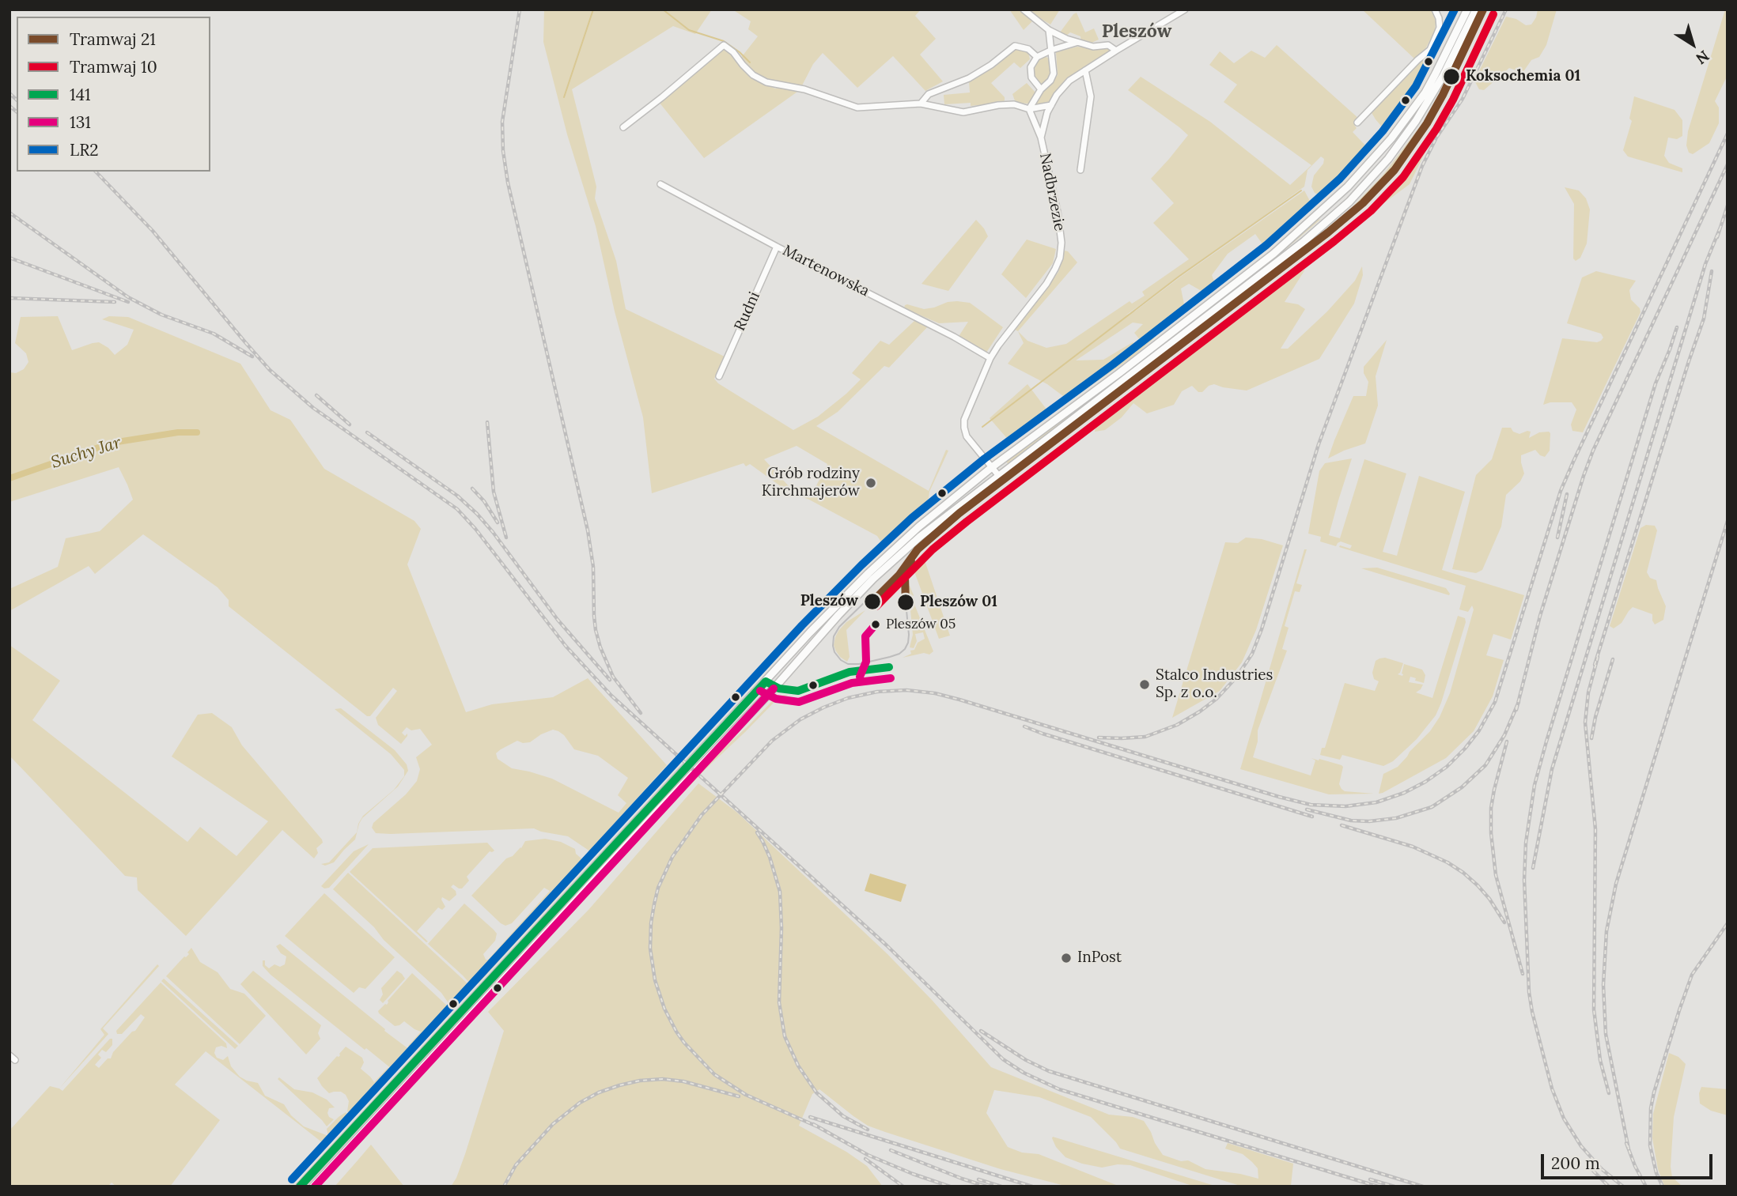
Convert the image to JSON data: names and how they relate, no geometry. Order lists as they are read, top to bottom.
{
  "streets": {
    "street": ["Nadbrzezie", "Martenowska", "Rudni"]
  },
  "crossings": [
    ["Nadbrzezie", "Martenowska"],
    ["Martenowska", "Rudni"]
  ],
  "districts": ["Pleszów"],
  "water": ["Suchy Jar"],
  "places": [
    "Koksochemia 01",
    "Grób rodziny Kirchmajerów",
    "Pleszów",
    "Pleszów 01",
    "Pleszów 05",
    "Stalco Industries Sp. z o.o.",
    "InPost"
  ],
  "lines": [
    "tram line 21",
    "transit line LR2",
    "tram line 10",
    "transit line 131",
    "transit line 141"
  ],
  "legend": [
    "Tramwaj 21",
    "Tramwaj 10",
    "141",
    "131",
    "LR2"
  ],
  "scale_bar": "200 m",
  "north": "bottom right"
}
